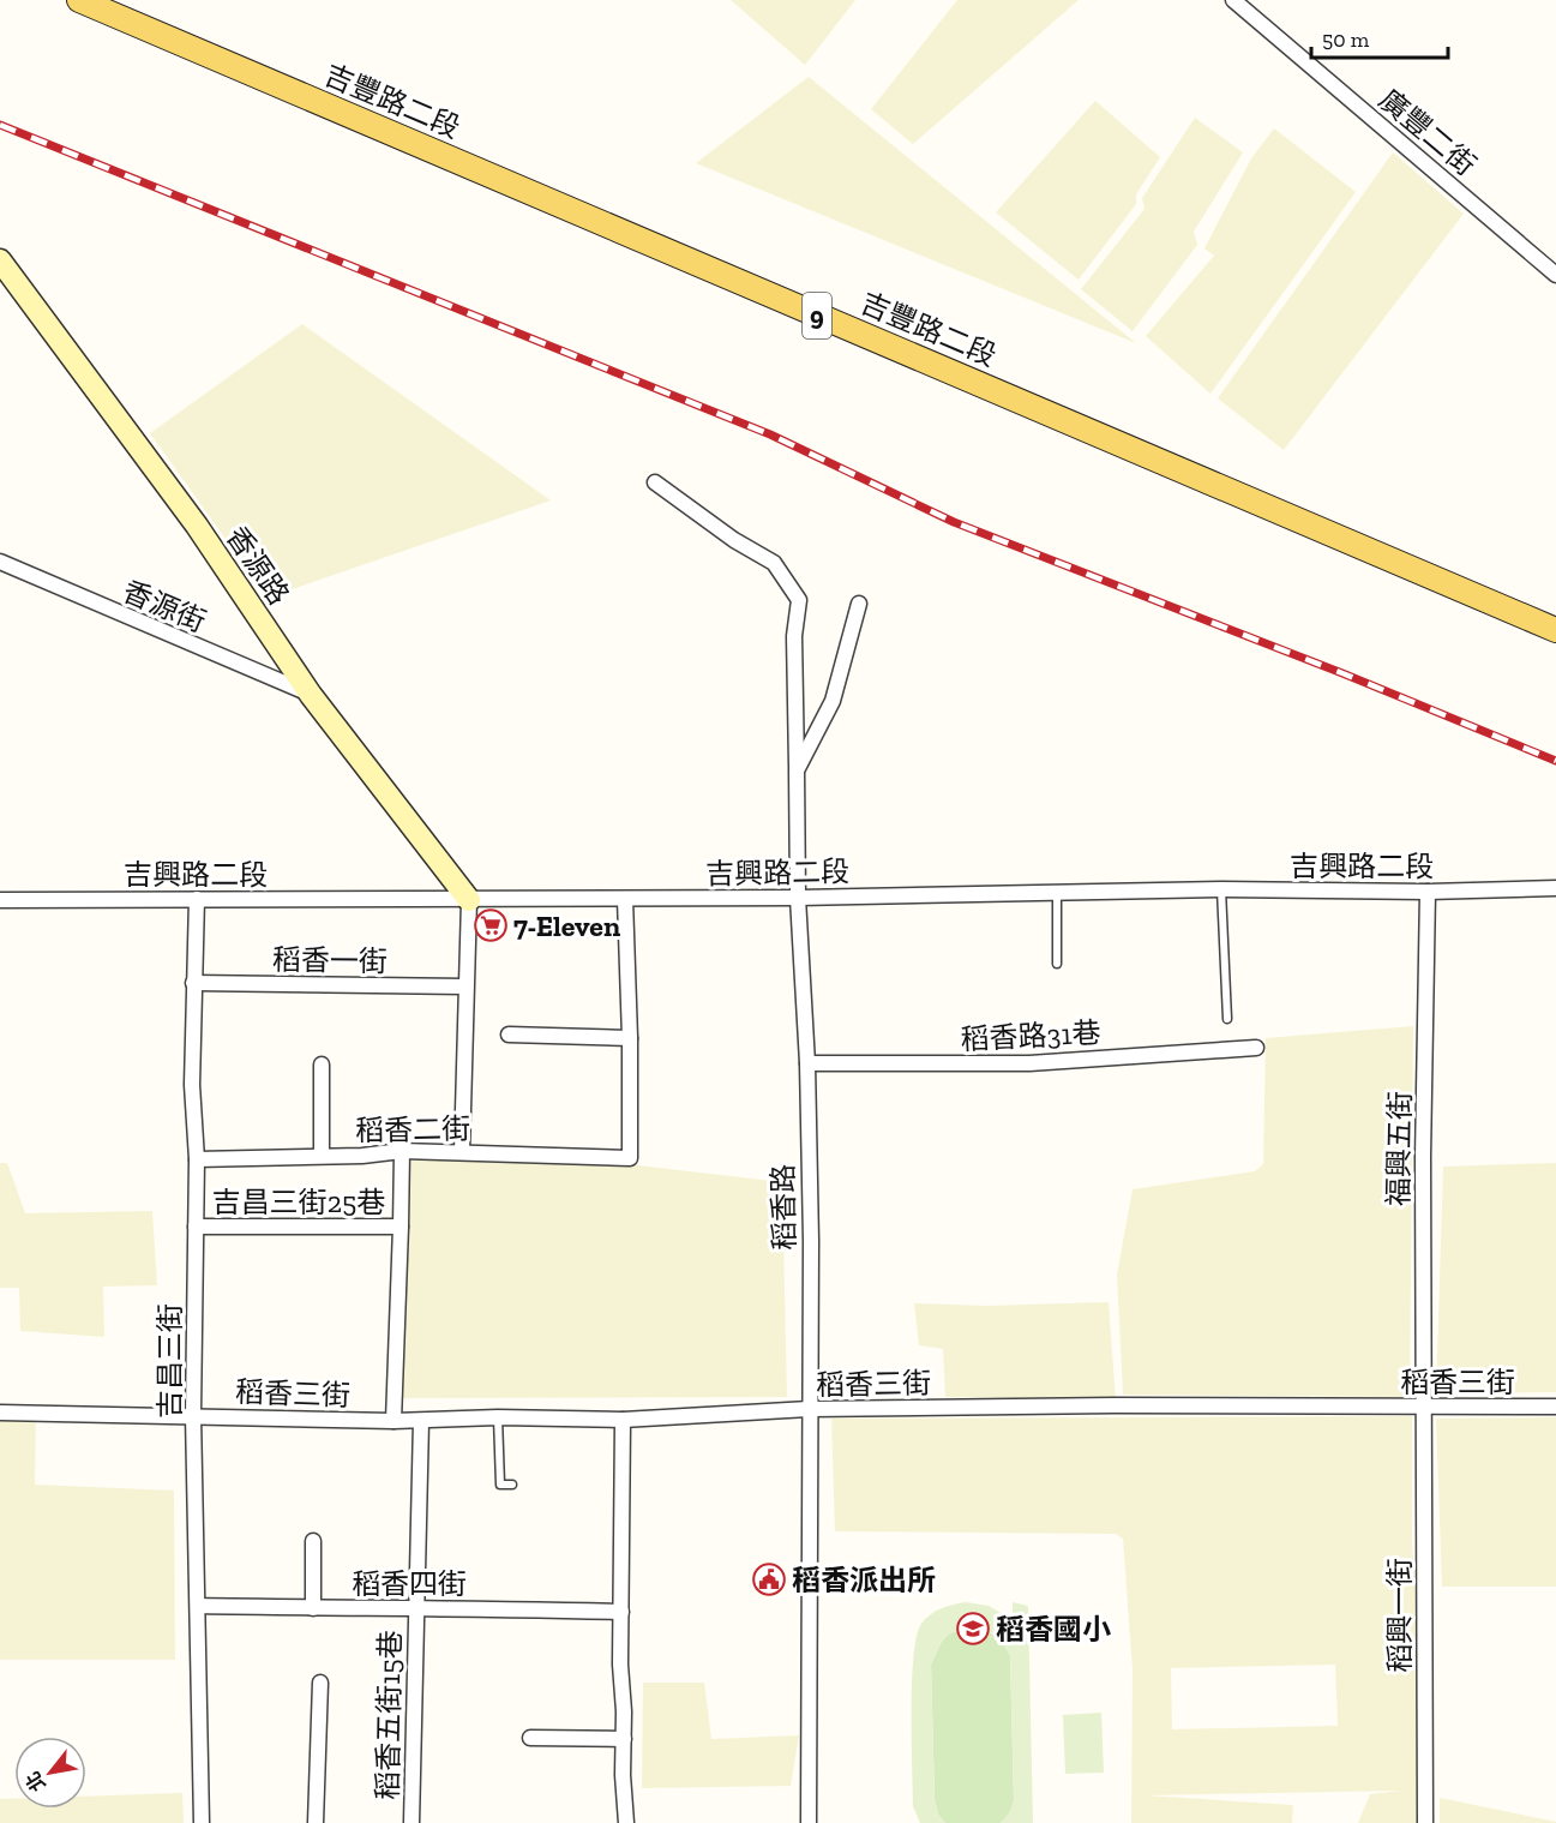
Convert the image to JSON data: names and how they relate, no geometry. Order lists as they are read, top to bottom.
{
  "streets": {
    "main road": ["吉豐路二段", "9"],
    "street": [
      "廣豐二街",
      "香源路",
      "香源街",
      "吉興路二段",
      "稻香一街",
      "稻香路31巷",
      "稻香二街",
      "福興五街",
      "吉昌三街25巷",
      "稻香路",
      "吉昌三街",
      "稻香三街",
      "稻香四街",
      "稻興一街",
      "稻香五街15巷"
    ]
  },
  "crossings": [
    ["香源路", "香源街"],
    ["香源路", "吉興路二段"],
    ["吉興路二段", "福興五街"],
    ["吉興路二段", "稻香路"],
    ["吉興路二段", "吉昌三街"],
    ["稻香一街", "吉昌三街"],
    ["稻香路31巷", "稻香路"],
    ["稻香二街", "吉昌三街"],
    ["福興五街", "稻香三街"],
    ["福興五街", "稻興一街"],
    ["吉昌三街25巷", "吉昌三街"],
    ["稻香路", "稻香三街"],
    ["吉昌三街", "稻香三街"],
    ["吉昌三街", "稻香四街"],
    ["稻香三街", "稻興一街"],
    ["稻香三街", "稻香五街15巷"],
    ["稻香四街", "稻香五街15巷"]
  ],
  "places": {
    "supermarket": ["7-Eleven"],
    "public building": ["稻香派出所"],
    "school or university": ["稻香國小"]
  },
  "scale_bar": "50 m",
  "north": "bottom left"
}
